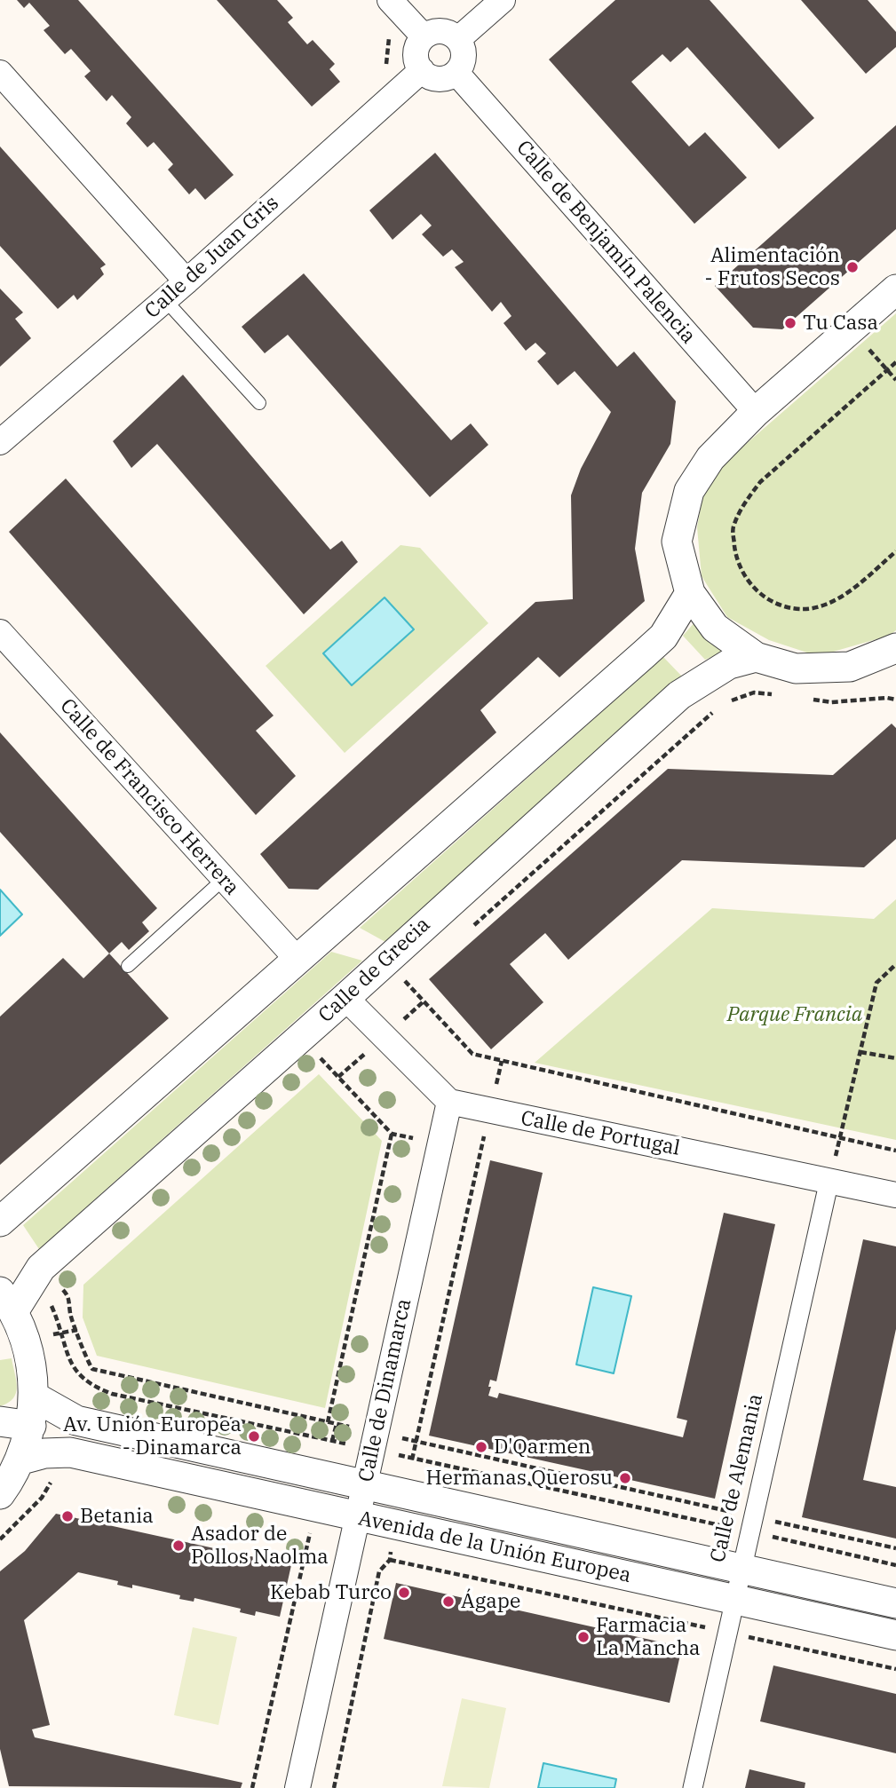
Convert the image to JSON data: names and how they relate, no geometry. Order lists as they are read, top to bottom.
{
  "streets": {
    "street": [
      "Calle de Benjamín Palencia",
      "Calle de Juan Gris",
      "Calle de Francisco Herrera",
      "Calle de Grecia",
      "Calle de Portugal",
      "Calle de Dinamarca",
      "Calle de Alemania",
      "Avenida de la Unión Europea"
    ]
  },
  "crossings": [
    ["Calle de Benjamín Palencia", "Calle de Juan Gris"],
    ["Calle de Portugal", "Calle de Dinamarca"],
    ["Calle de Portugal", "Calle de Alemania"],
    ["Calle de Dinamarca", "Avenida de la Unión Europea"],
    ["Calle de Alemania", "Avenida de la Unión Europea"]
  ],
  "parks": ["Parque Francia"],
  "places": [
    "Alimentación - Frutos Secos",
    "Tu Casa",
    "Av. Unión Europea - Dinamarca",
    "D'Qarmen",
    "Hermanas Querosu",
    "Betania",
    "Asador de Pollos Naolma",
    "Kebab Turco",
    "Ágape",
    "Farmacia La Mancha"
  ]
}
